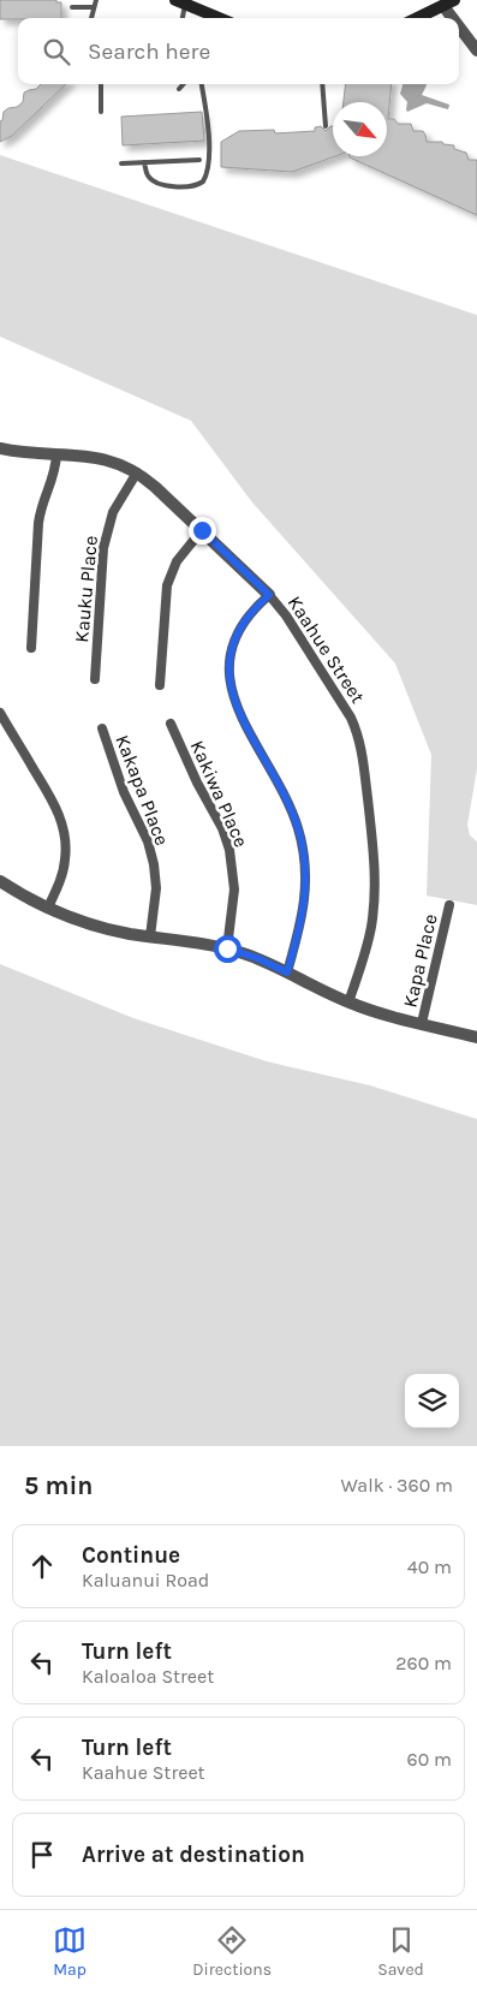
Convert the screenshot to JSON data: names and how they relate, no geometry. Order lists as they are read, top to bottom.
{
  "streets": {
    "street": [
      "Kauku Place",
      "Kaahue Street",
      "Kakapa Place",
      "Kakiwa Place",
      "Kapa Place"
    ]
  },
  "crossings": [
    ["Kauku Place", "Kaahue Street"]
  ],
  "north": "bottom right",
  "page": {
    "search": "Search here",
    "heading": ["5 min", "Walk · 360 m"],
    "list": [
      ["Continue", "Kaluanui Road", "40 m"],
      ["Turn left", "Kaloaloa Street", "260 m"],
      ["Turn left", "Kaahue Street", "60 m"],
      "Arrive at destination"
    ],
    "nav": ["Map", "Directions", "Saved"]
  }
}
